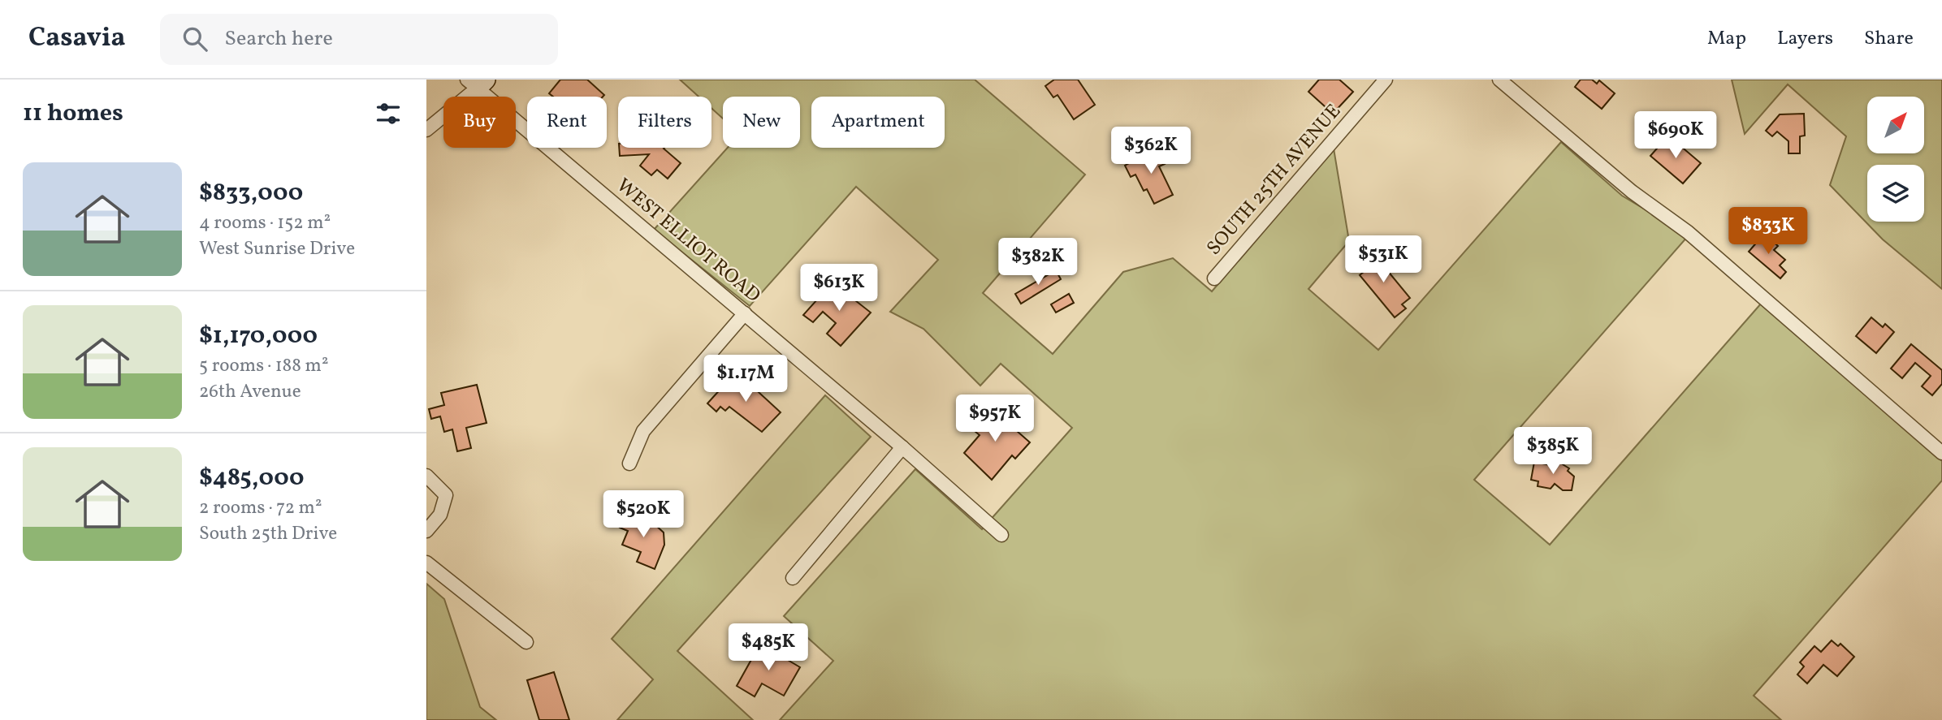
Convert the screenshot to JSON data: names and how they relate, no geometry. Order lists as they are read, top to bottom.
{
  "streets": {
    "street": ["SOUTH 25TH AVENUE", "WEST ELLIOT ROAD"]
  },
  "north": "top right",
  "page": {
    "header": "Casavia",
    "search": "Search here",
    "nav": ["Map", "Layers", "Share"],
    "heading": "11 homes",
    "chip": [
      "Buy",
      "Rent",
      "Filters",
      "New",
      "Apartment"
    ],
    "price": [
      "$690K",
      "$362K",
      "$833K",
      "$531K",
      "$382K",
      "$613K",
      "$1.17M",
      "$957K",
      "$385K",
      "$520K",
      "$485K"
    ],
    "list": [
      {
        "name": "$833,000",
        "note": "4 rooms · 152 m² · West Sunrise Drive"
      },
      {
        "name": "$1,170,000",
        "note": "5 rooms · 188 m² · 26th Avenue"
      },
      {
        "name": "$485,000",
        "note": "2 rooms · 72 m² · South 25th Drive"
      }
    ]
  }
}
